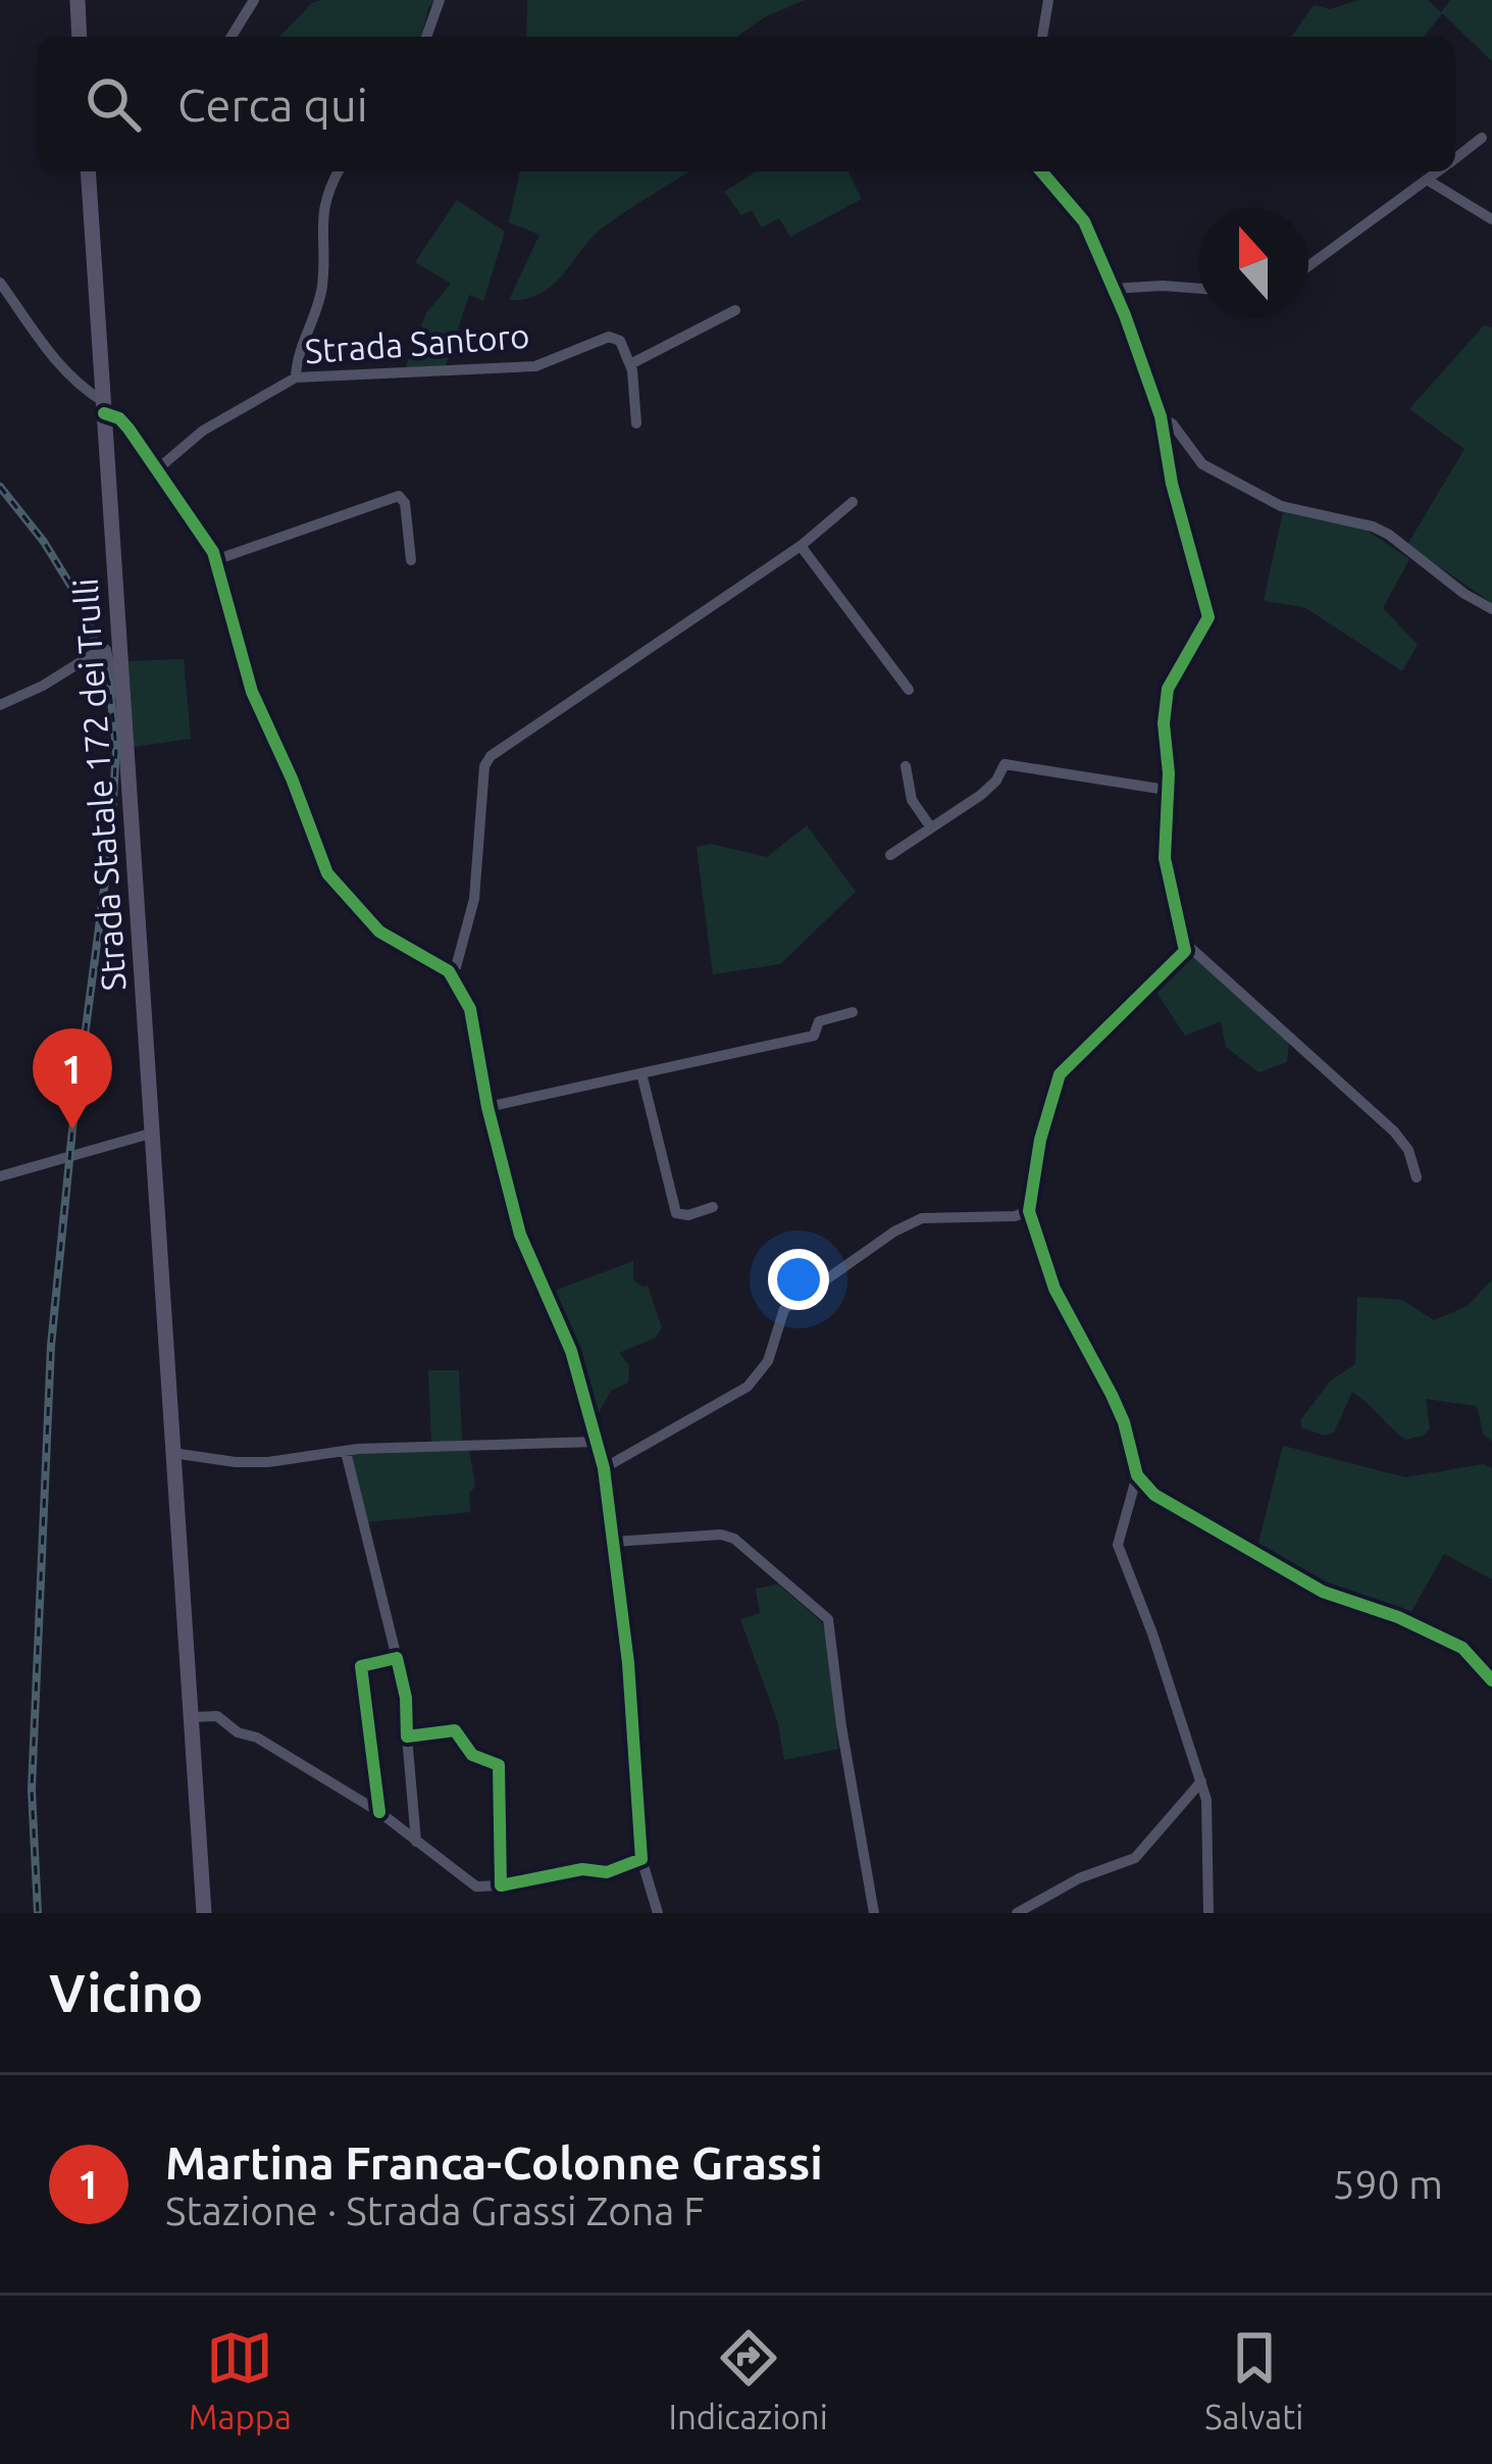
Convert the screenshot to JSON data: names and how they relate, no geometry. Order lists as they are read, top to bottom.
{
  "streets": {
    "main road": ["Strada Statale 172 dei Trulli"],
    "street": ["Strada Santoro"]
  },
  "north": "top",
  "page": {
    "search": "Cerca qui",
    "pins": "1",
    "heading": "Vicino",
    "list": [
      {
        "mark": "1",
        "name": "Martina Franca-Colonne Grassi",
        "note": "Stazione · Strada Grassi Zona F",
        "value": "590 m"
      }
    ],
    "nav": ["Mappa", "Indicazioni", "Salvati"]
  }
}
